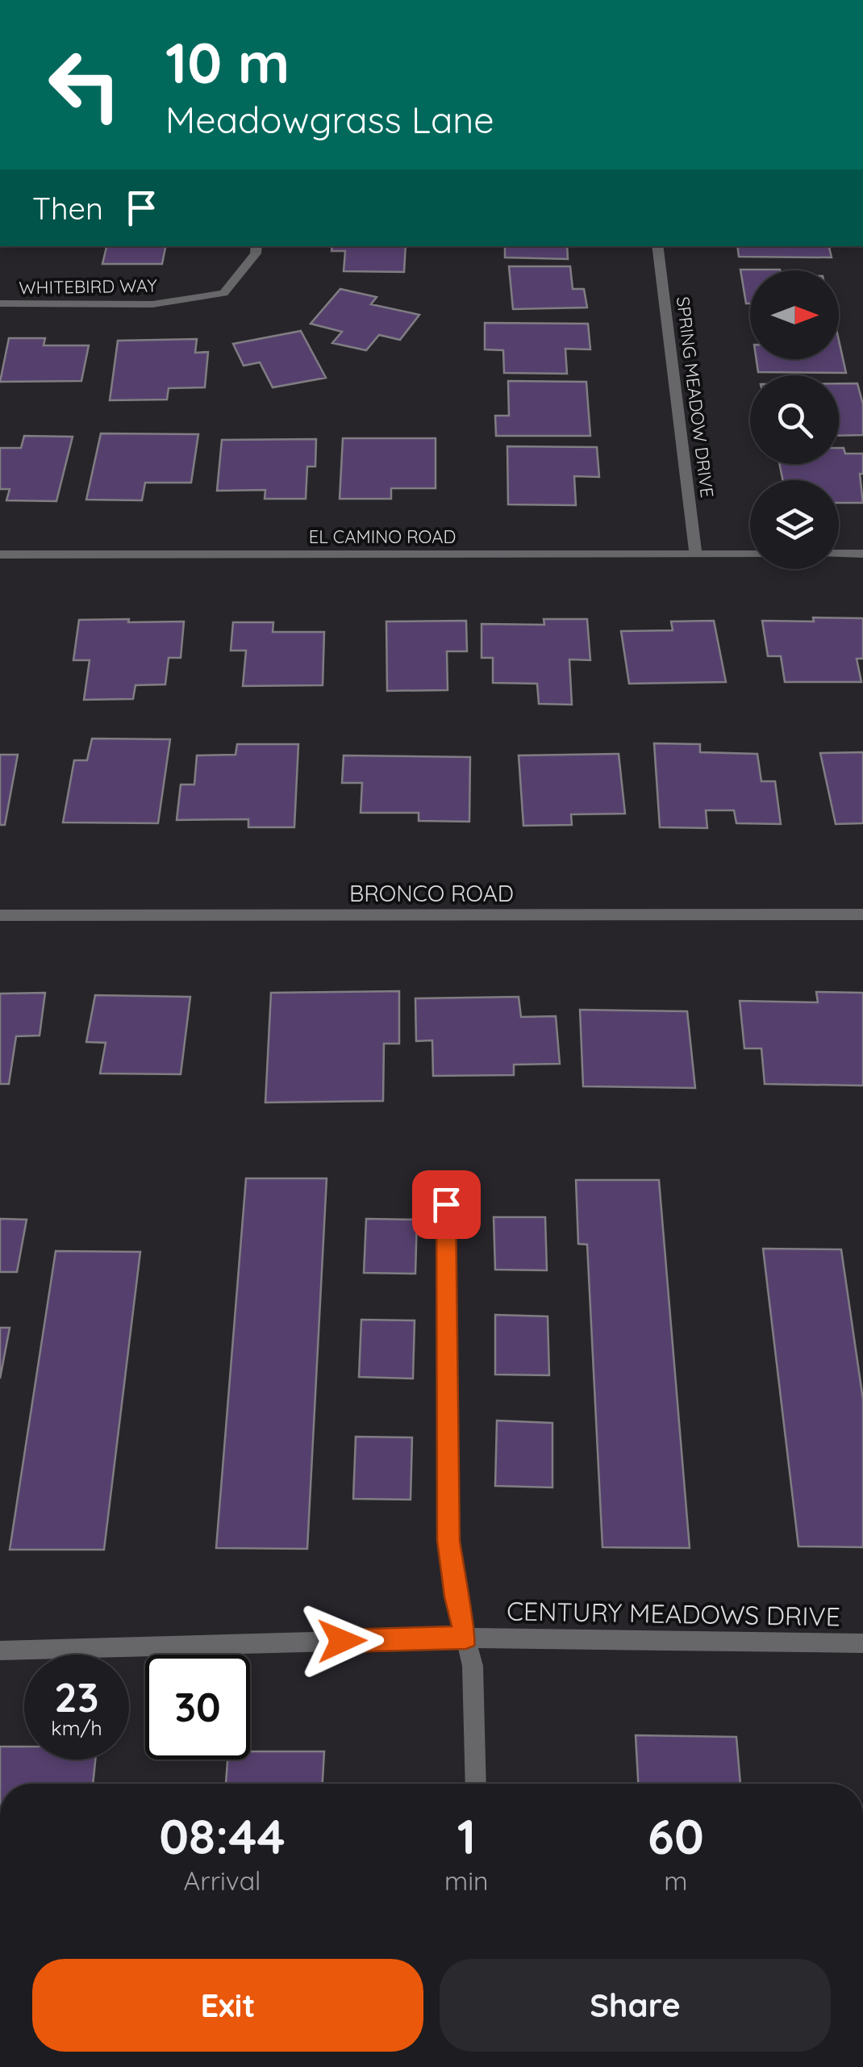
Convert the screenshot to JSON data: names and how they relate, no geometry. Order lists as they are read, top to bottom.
{
  "streets": {
    "street": [
      "WHITEBIRD WAY",
      "SPRING MEADOW DRIVE",
      "EL CAMINO ROAD",
      "BRONCO ROAD",
      "CENTURY MEADOWS DRIVE"
    ]
  },
  "crossings": [
    ["SPRING MEADOW DRIVE", "EL CAMINO ROAD"]
  ],
  "north": "right",
  "page": {
    "turn": ["10 m", "Meadowgrass Lane"],
    "then": "Then",
    "speed": "23 km/h",
    "limit": "30",
    "eta": [
      "08:44",
      "Arrival",
      "1",
      "min",
      "60",
      "m"
    ],
    "buttons": ["Exit", "Share"]
  }
}
